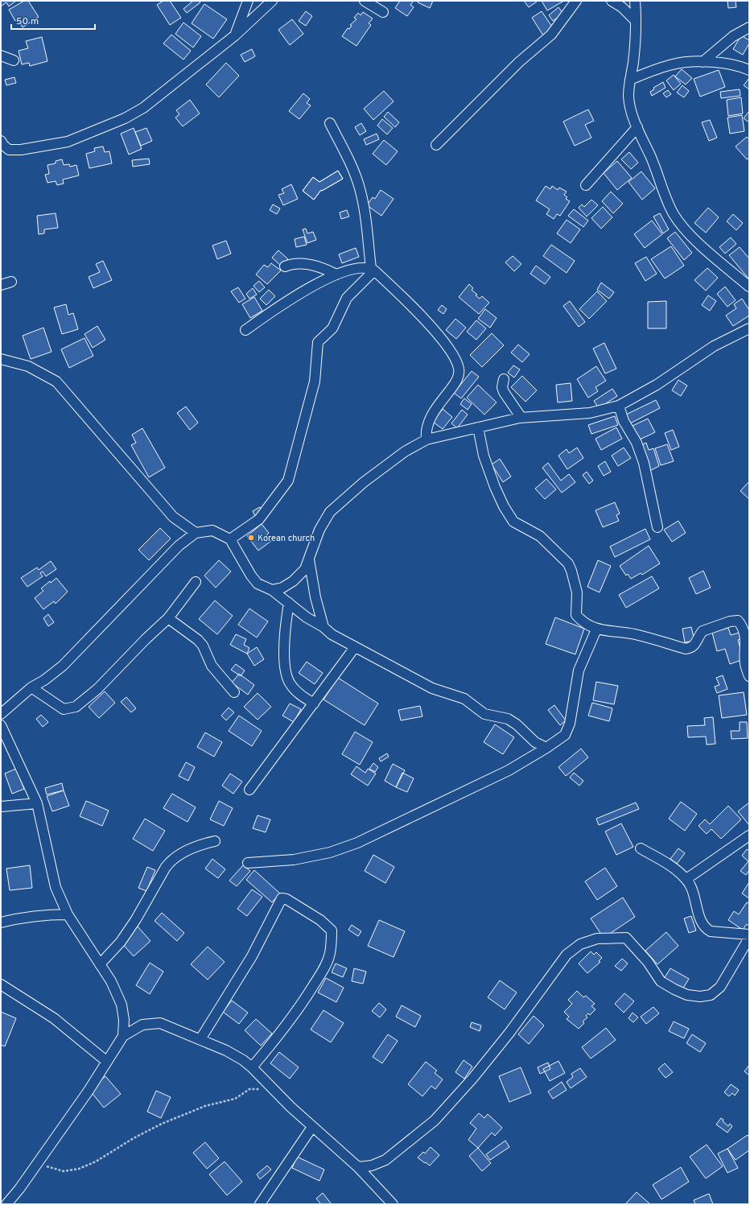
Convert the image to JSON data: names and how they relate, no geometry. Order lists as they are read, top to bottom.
{
  "places": ["Korean church"],
  "scale_bar": "50 m"
}
